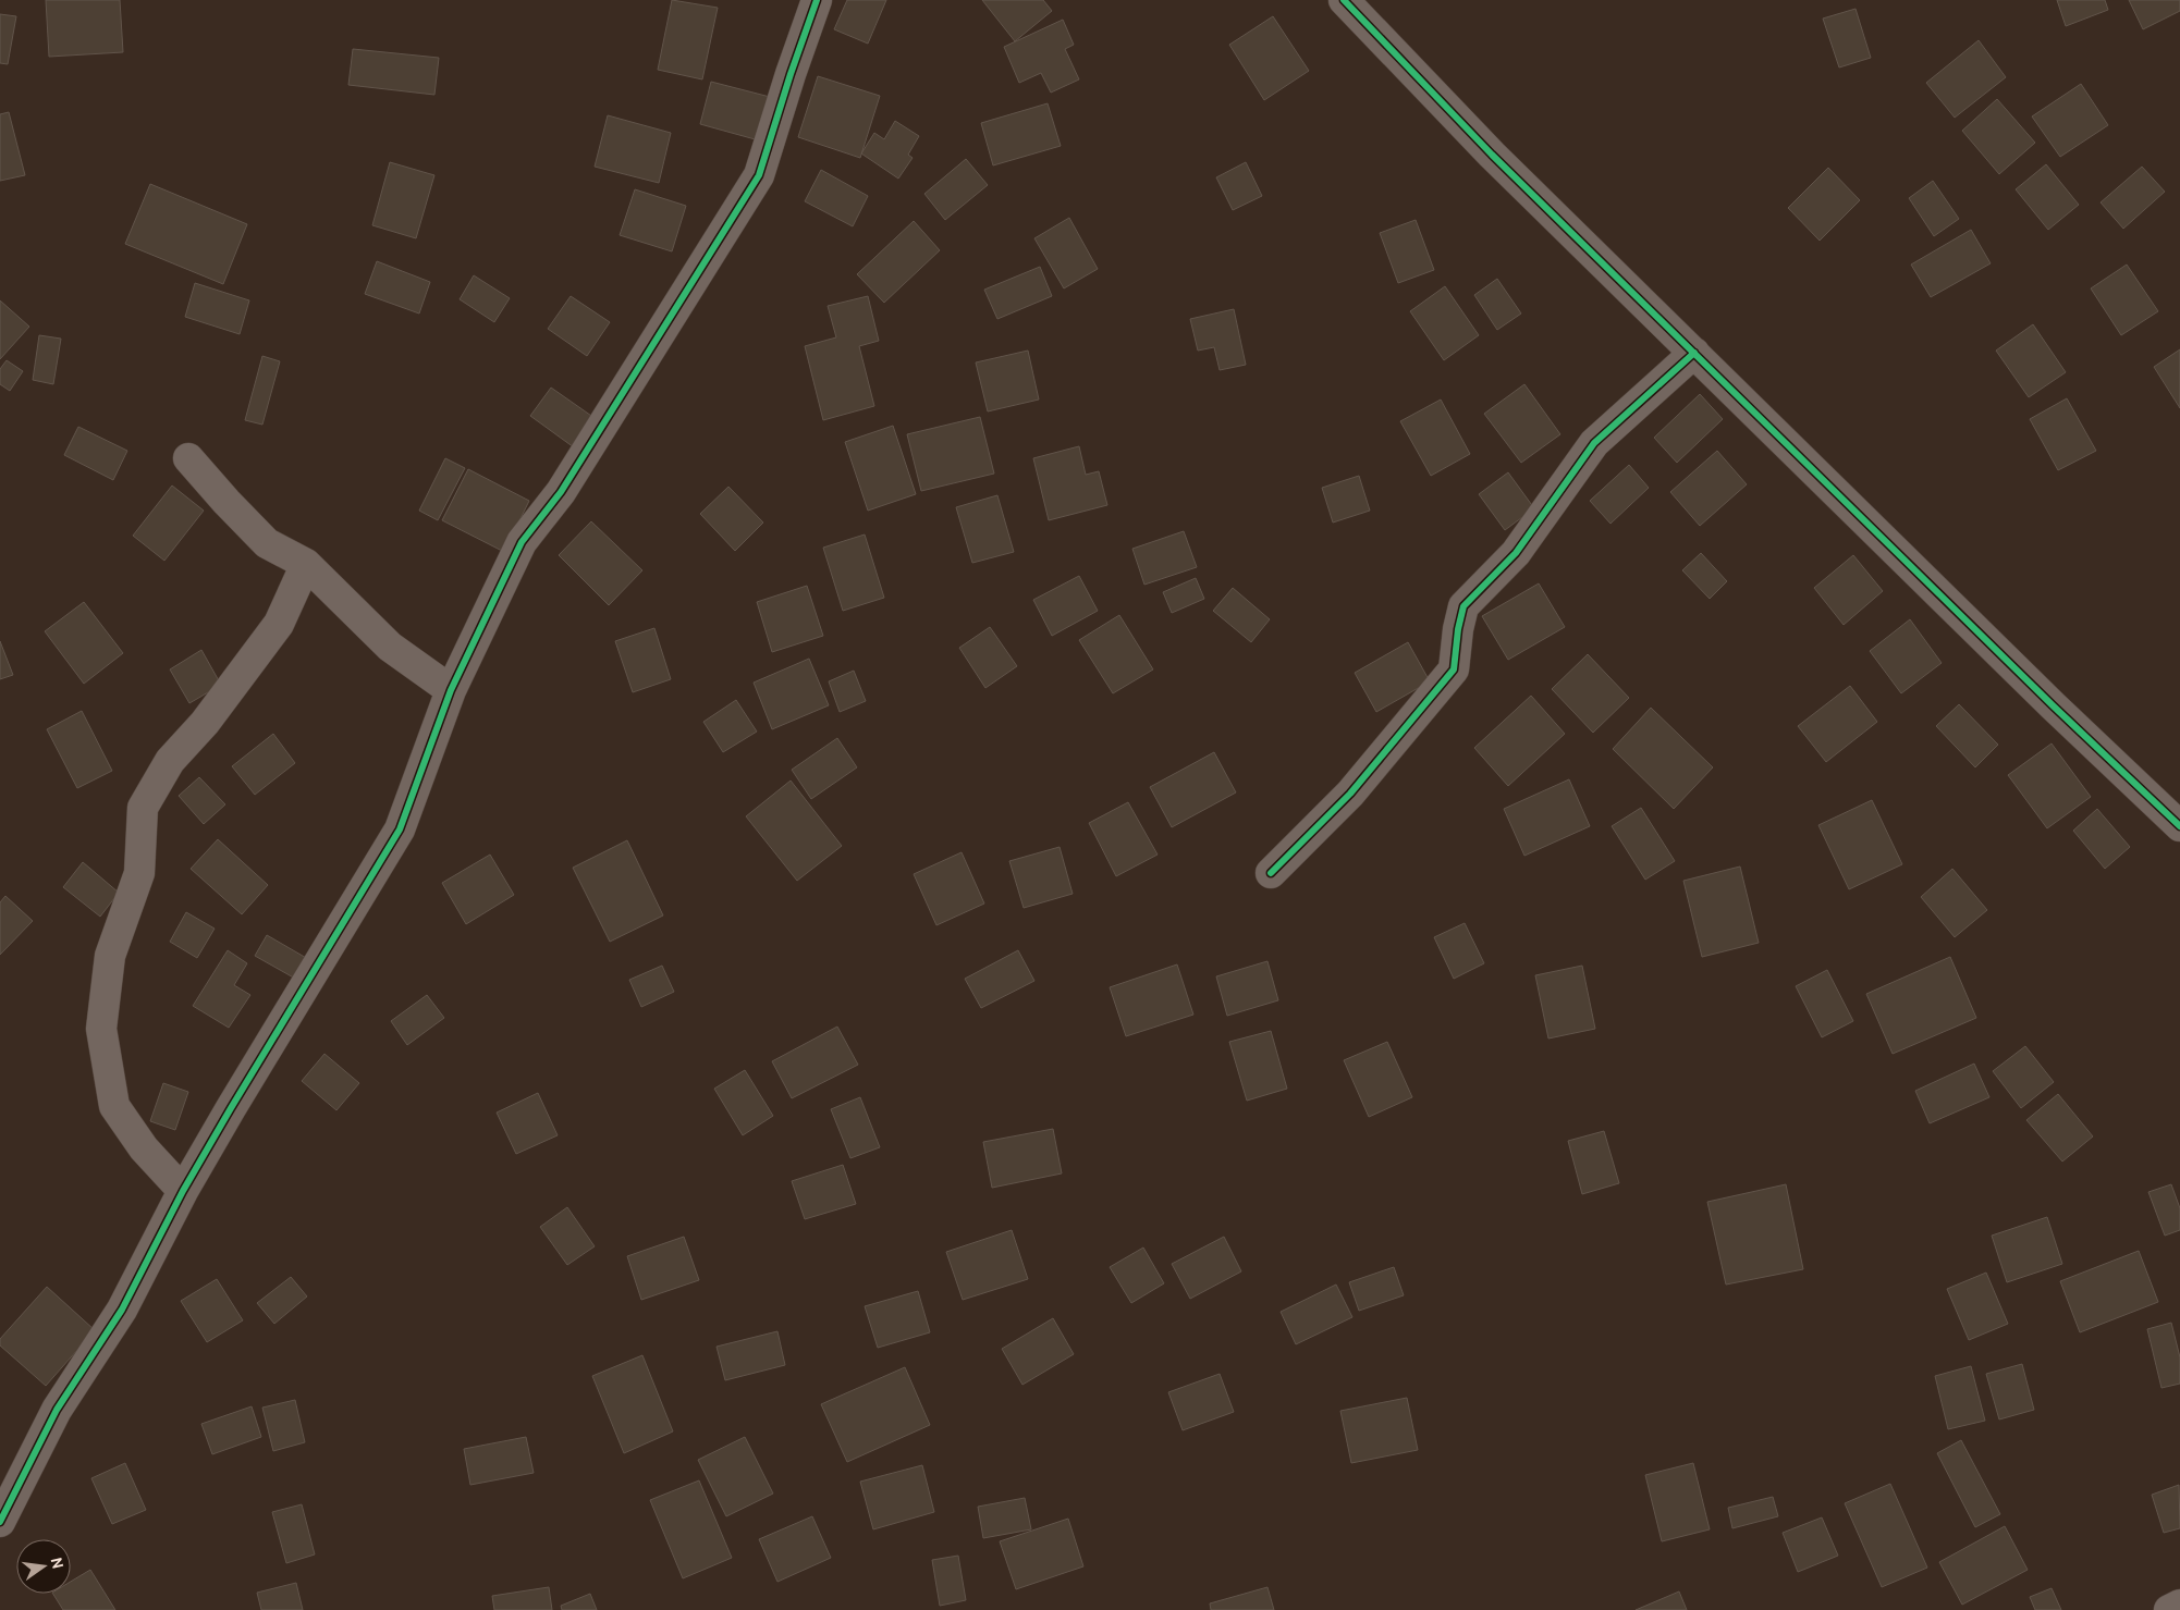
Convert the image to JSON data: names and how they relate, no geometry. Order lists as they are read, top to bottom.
{
  "north": "right"
}
